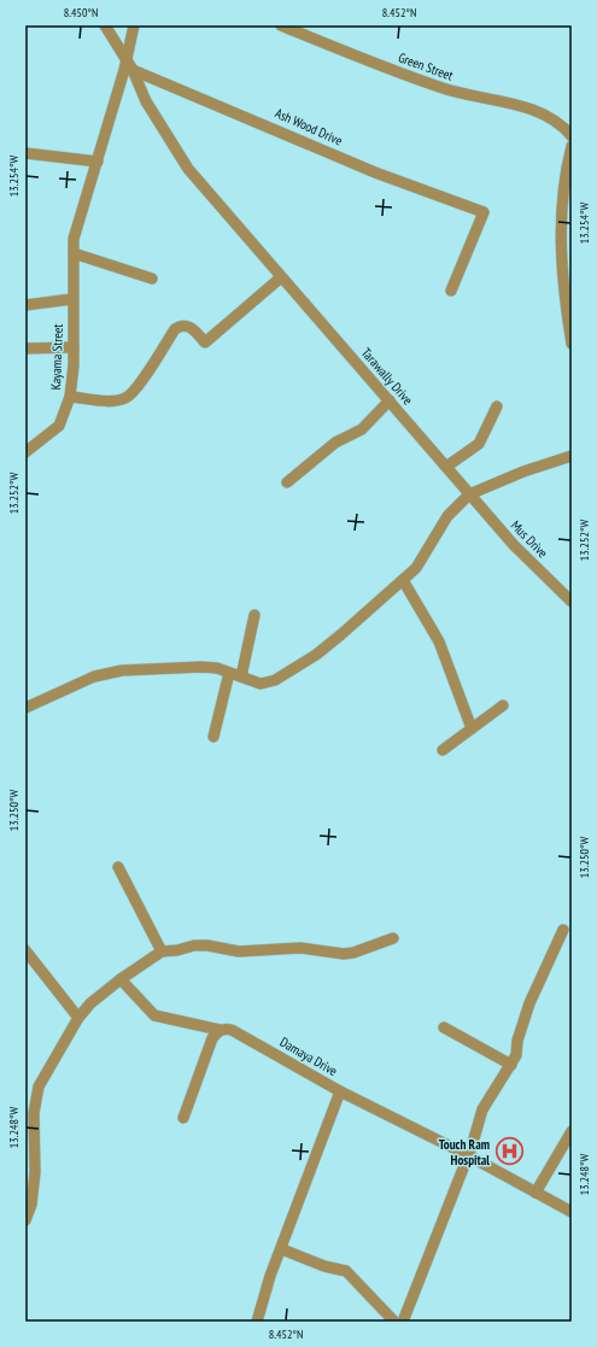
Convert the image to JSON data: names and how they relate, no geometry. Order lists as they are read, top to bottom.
{
  "streets": {
    "street": [
      "Green Street",
      "Ash Wood Drive",
      "Kayama Street",
      "Tarawally Drive",
      "Mus Drive",
      "Damaya Drive"
    ]
  },
  "crossings": [
    ["Ash Wood Drive", "Kayama Street"],
    ["Ash Wood Drive", "Tarawally Drive"],
    ["Kayama Street", "Tarawally Drive"],
    ["Tarawally Drive", "Mus Drive"]
  ],
  "places": {
    "hospital": ["Touch Ram Hospital"]
  },
  "coordinates": [
    "8.450°N",
    "8.452°N",
    "13.254°W",
    "13.252°W",
    "13.250°W",
    "13.248°W"
  ]
}
